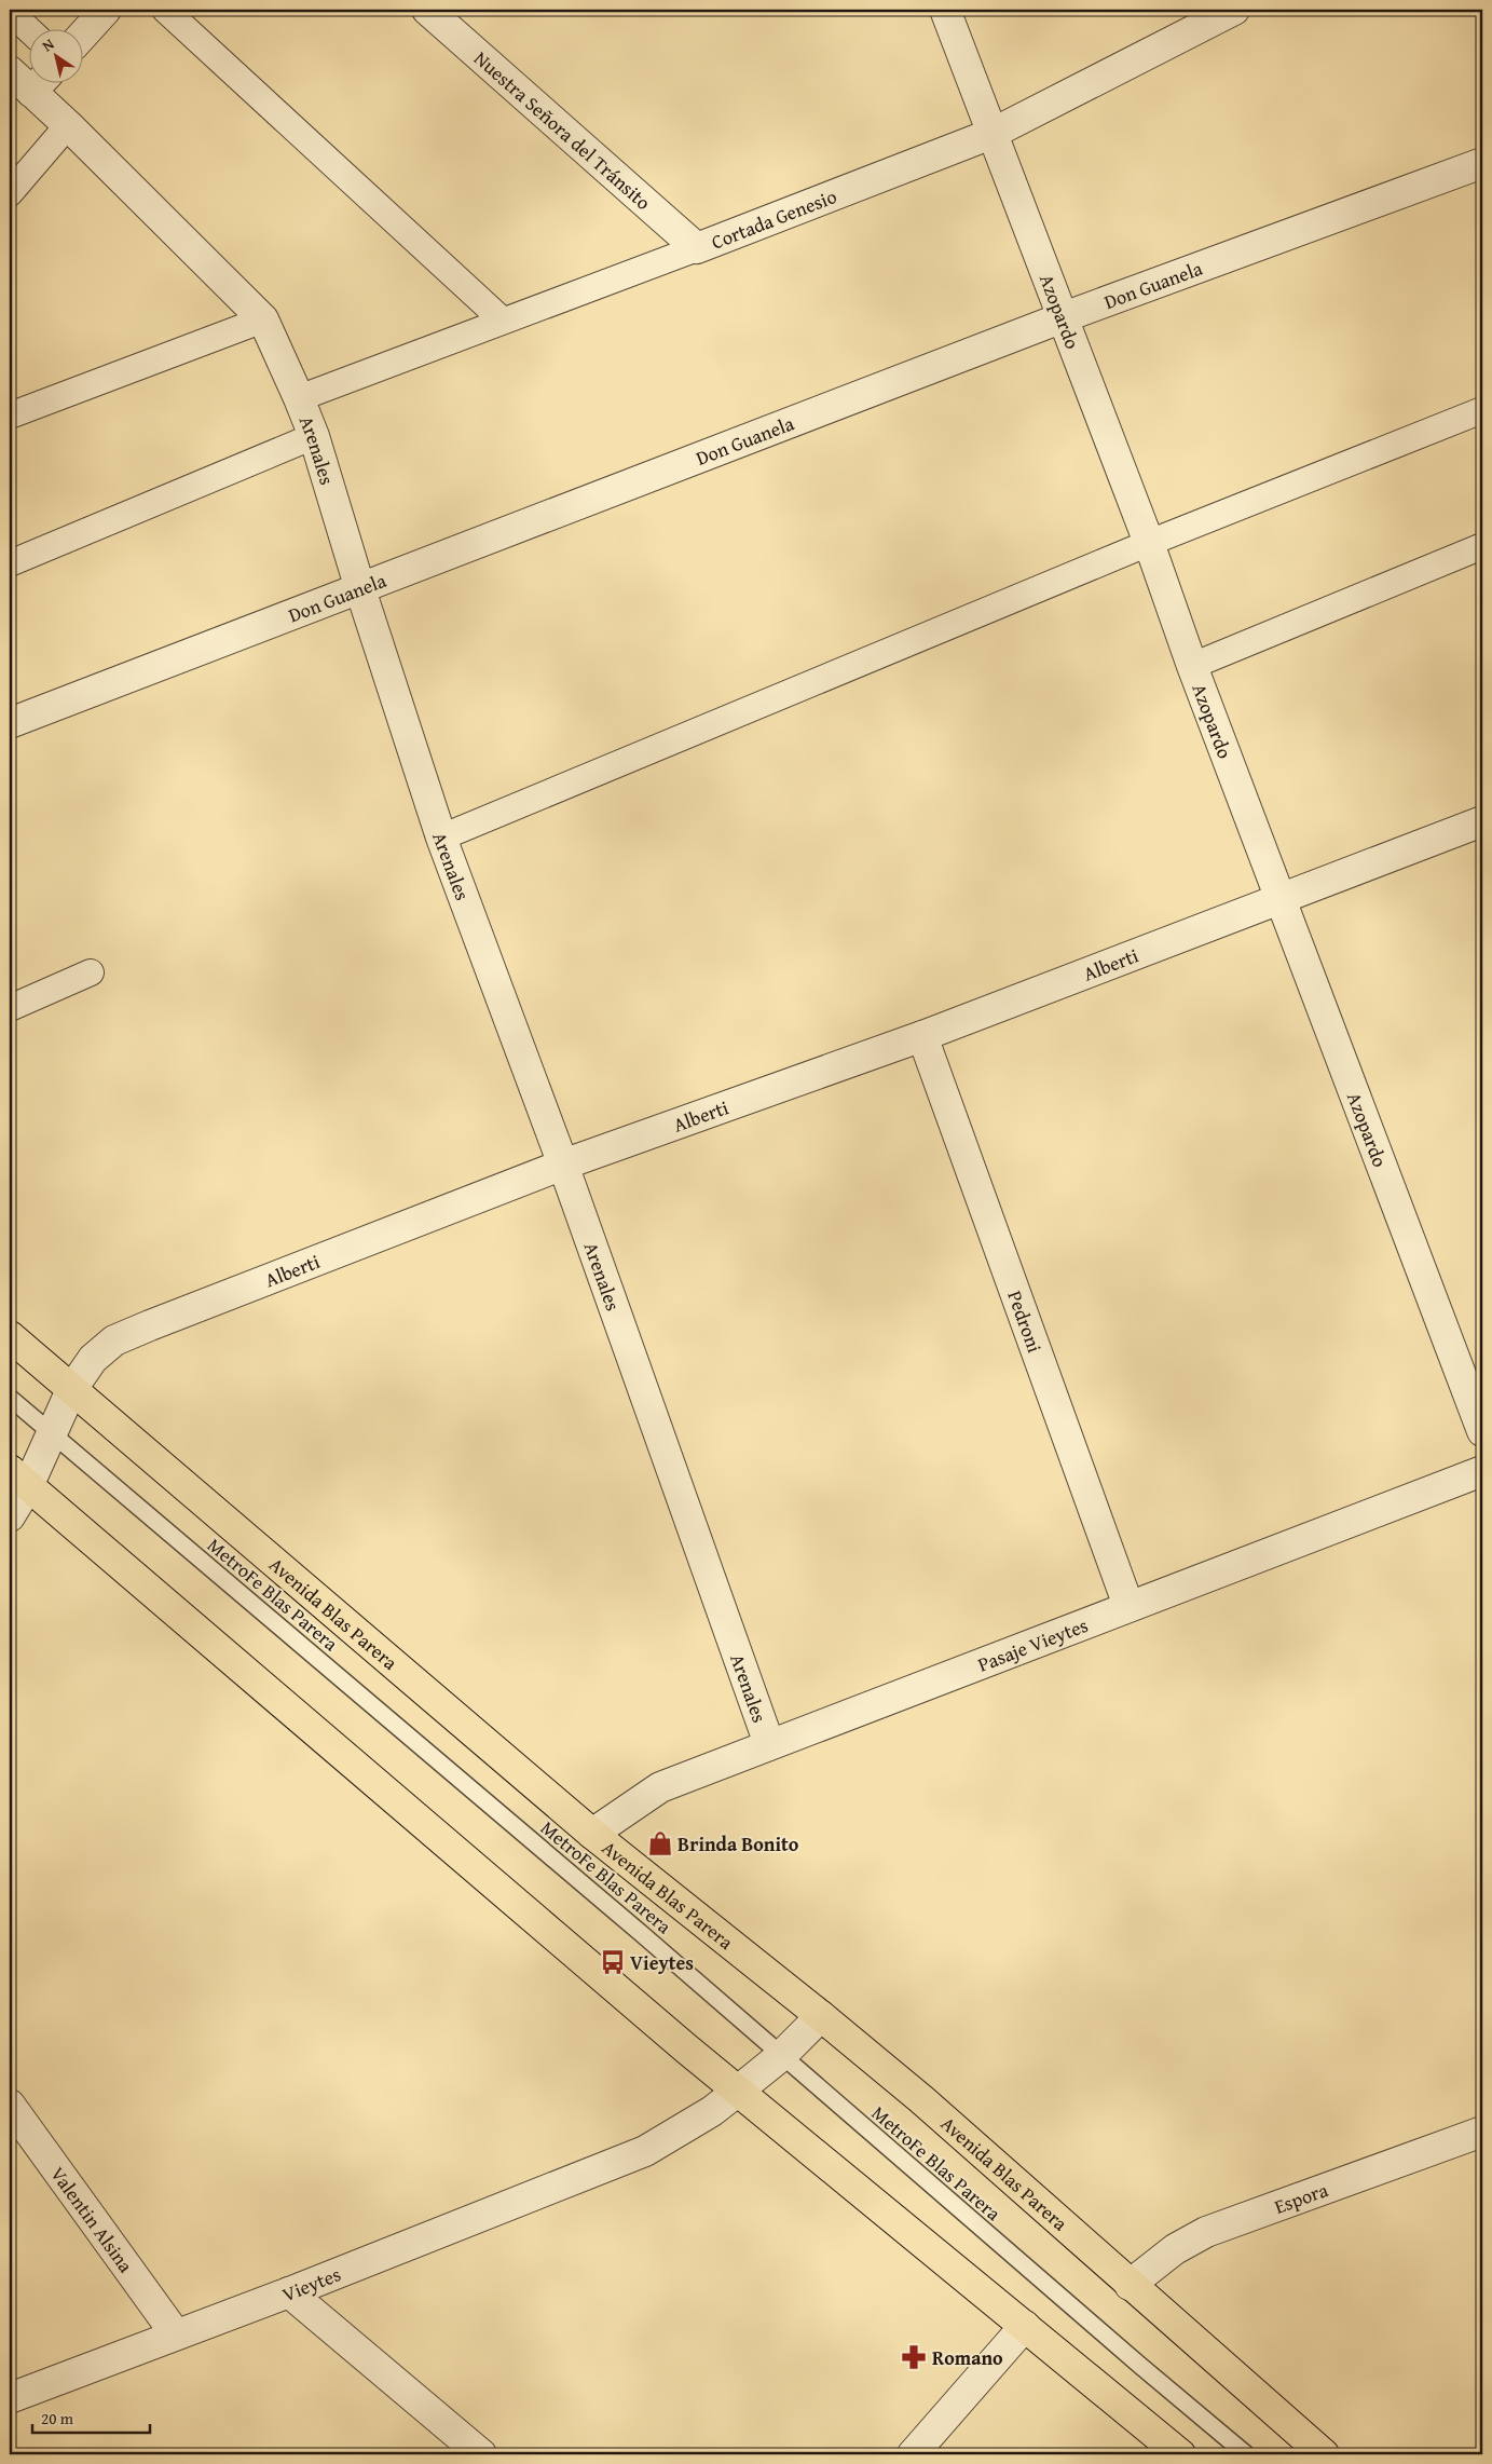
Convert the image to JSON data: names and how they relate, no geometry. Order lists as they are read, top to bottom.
{
  "streets": {
    "main road": ["Avenida Blas Parera"],
    "street": [
      "Nuestra Señora del Tránsito",
      "Cortada Genesio",
      "Don Guanela",
      "Azopardo",
      "Arenales",
      "Alberti",
      "Pedroni",
      "Pasaje Vieytes",
      "Espora",
      "Valentin Alsina",
      "Vieytes"
    ],
    "lane": ["MetroFe Blas Parera"]
  },
  "crossings": [
    ["Nuestra Señora del Tránsito", "Cortada Genesio"],
    ["Cortada Genesio", "Azopardo"],
    ["Cortada Genesio", "Arenales"],
    ["Don Guanela", "Azopardo"],
    ["Don Guanela", "Arenales"],
    ["Azopardo", "Alberti"],
    ["Arenales", "Alberti"],
    ["Arenales", "Pasaje Vieytes"],
    ["Alberti", "Pedroni"],
    ["Alberti", "MetroFe Blas Parera"],
    ["Alberti", "Avenida Blas Parera"],
    ["Pedroni", "Pasaje Vieytes"],
    ["MetroFe Blas Parera", "Vieytes"],
    ["Avenida Blas Parera", "Pasaje Vieytes"],
    ["Avenida Blas Parera", "Espora"],
    ["Avenida Blas Parera", "Vieytes"],
    ["Valentin Alsina", "Vieytes"]
  ],
  "places": {
    "shop": ["Brinda Bonito"],
    "bus stop": ["Vieytes"],
    "pharmacy": ["Romano"]
  },
  "scale_bar": "20 m",
  "north": "top left"
}
